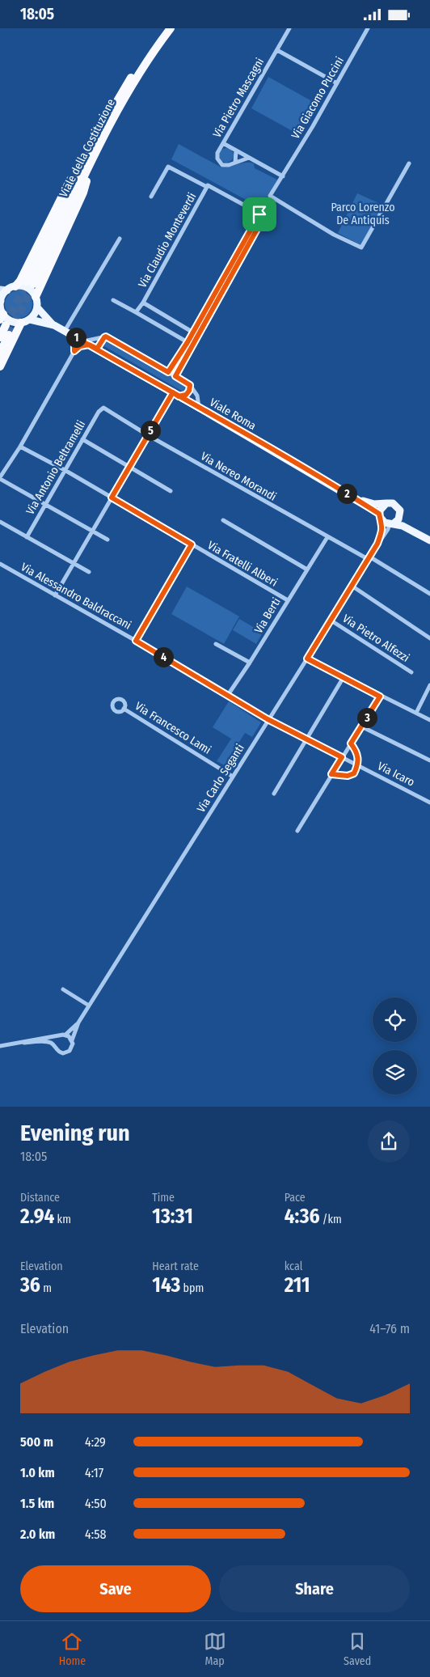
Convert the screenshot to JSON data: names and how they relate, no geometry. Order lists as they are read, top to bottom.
{
  "streets": {
    "highway": ["Viale della Costituzione"],
    "main road": ["Viale Roma"],
    "street": [
      "Via Pietro Mascagni",
      "Via Giacomo Puccini",
      "Via Claudio Monteverdi",
      "Via Antonio Beltramelli",
      "Via Nereo Morandi",
      "Via Fratelli Alberi",
      "Via Alessandro Baldraccani",
      "Via Berti",
      "Via Pietro Alfezzi",
      "Via Francesco Lami",
      "Via Icaro",
      "Via Carlo Seganti"
    ]
  },
  "crossings": [
    ["Viale Roma", "Via Carlo Seganti"],
    ["Via Antonio Beltramelli", "Via Nereo Morandi"],
    ["Via Antonio Beltramelli", "Via Fratelli Alberi"],
    ["Via Nereo Morandi", "Via Berti"],
    ["Via Nereo Morandi", "Via Carlo Seganti"],
    ["Via Fratelli Alberi", "Via Berti"],
    ["Via Alessandro Baldraccani", "Via Berti"],
    ["Via Alessandro Baldraccani", "Via Icaro"],
    ["Via Alessandro Baldraccani", "Via Carlo Seganti"],
    ["Via Pietro Alfezzi", "Via Carlo Seganti"],
    ["Via Francesco Lami", "Via Carlo Seganti"],
    ["Via Icaro", "Via Carlo Seganti"]
  ],
  "parks": ["Parco Lorenzo De Antiquis"],
  "page": {
    "status": "18:05",
    "pins": [
      "1",
      "5",
      "2",
      "4",
      "3"
    ],
    "heading": ["Evening run", "18:05"],
    "stats": [
      ["Distance", "2.94 km"],
      ["Time", "13:31"],
      ["Pace", "4:36 /km"],
      ["Elevation", "36 m"],
      ["Heart rate", "143 bpm"],
      ["kcal", "211"]
    ],
    "chart": ["Elevation", "41–76 m"],
    "list": [
      {
        "name": "500 m",
        "note": "4:29"
      },
      {
        "name": "1.0 km",
        "note": "4:17"
      },
      {
        "name": "1.5 km",
        "note": "4:50"
      },
      {
        "name": "2.0 km",
        "note": "4:58"
      }
    ],
    "buttons": ["Save", "Share"],
    "tabs": ["Home", "Map", "Saved"]
  }
}
